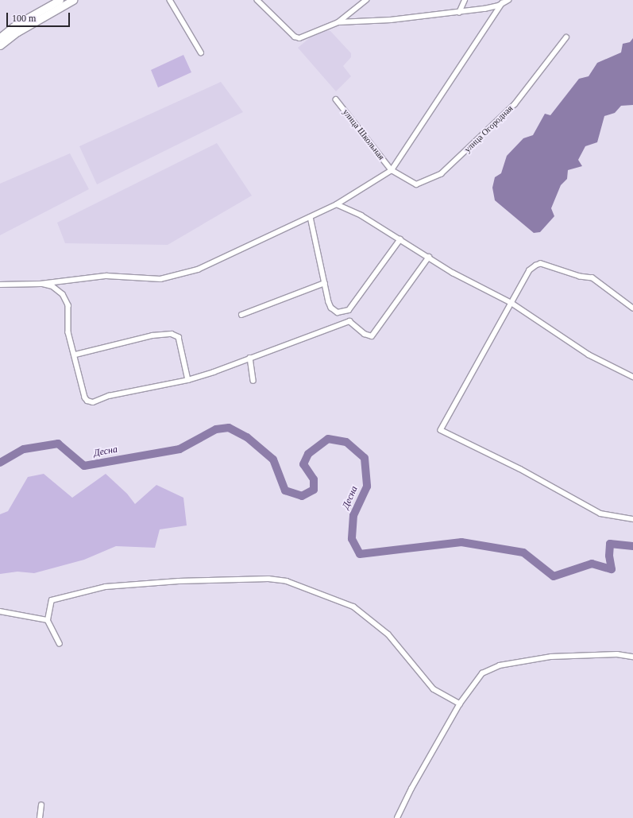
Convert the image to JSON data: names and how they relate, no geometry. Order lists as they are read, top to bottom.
{
  "streets": {
    "street": ["улица Огородная", "улица Школьная"]
  },
  "crossings": [
    ["улица Огородная", "улица Школьная"]
  ],
  "water": ["Десна"],
  "scale_bar": "100 m"
}
